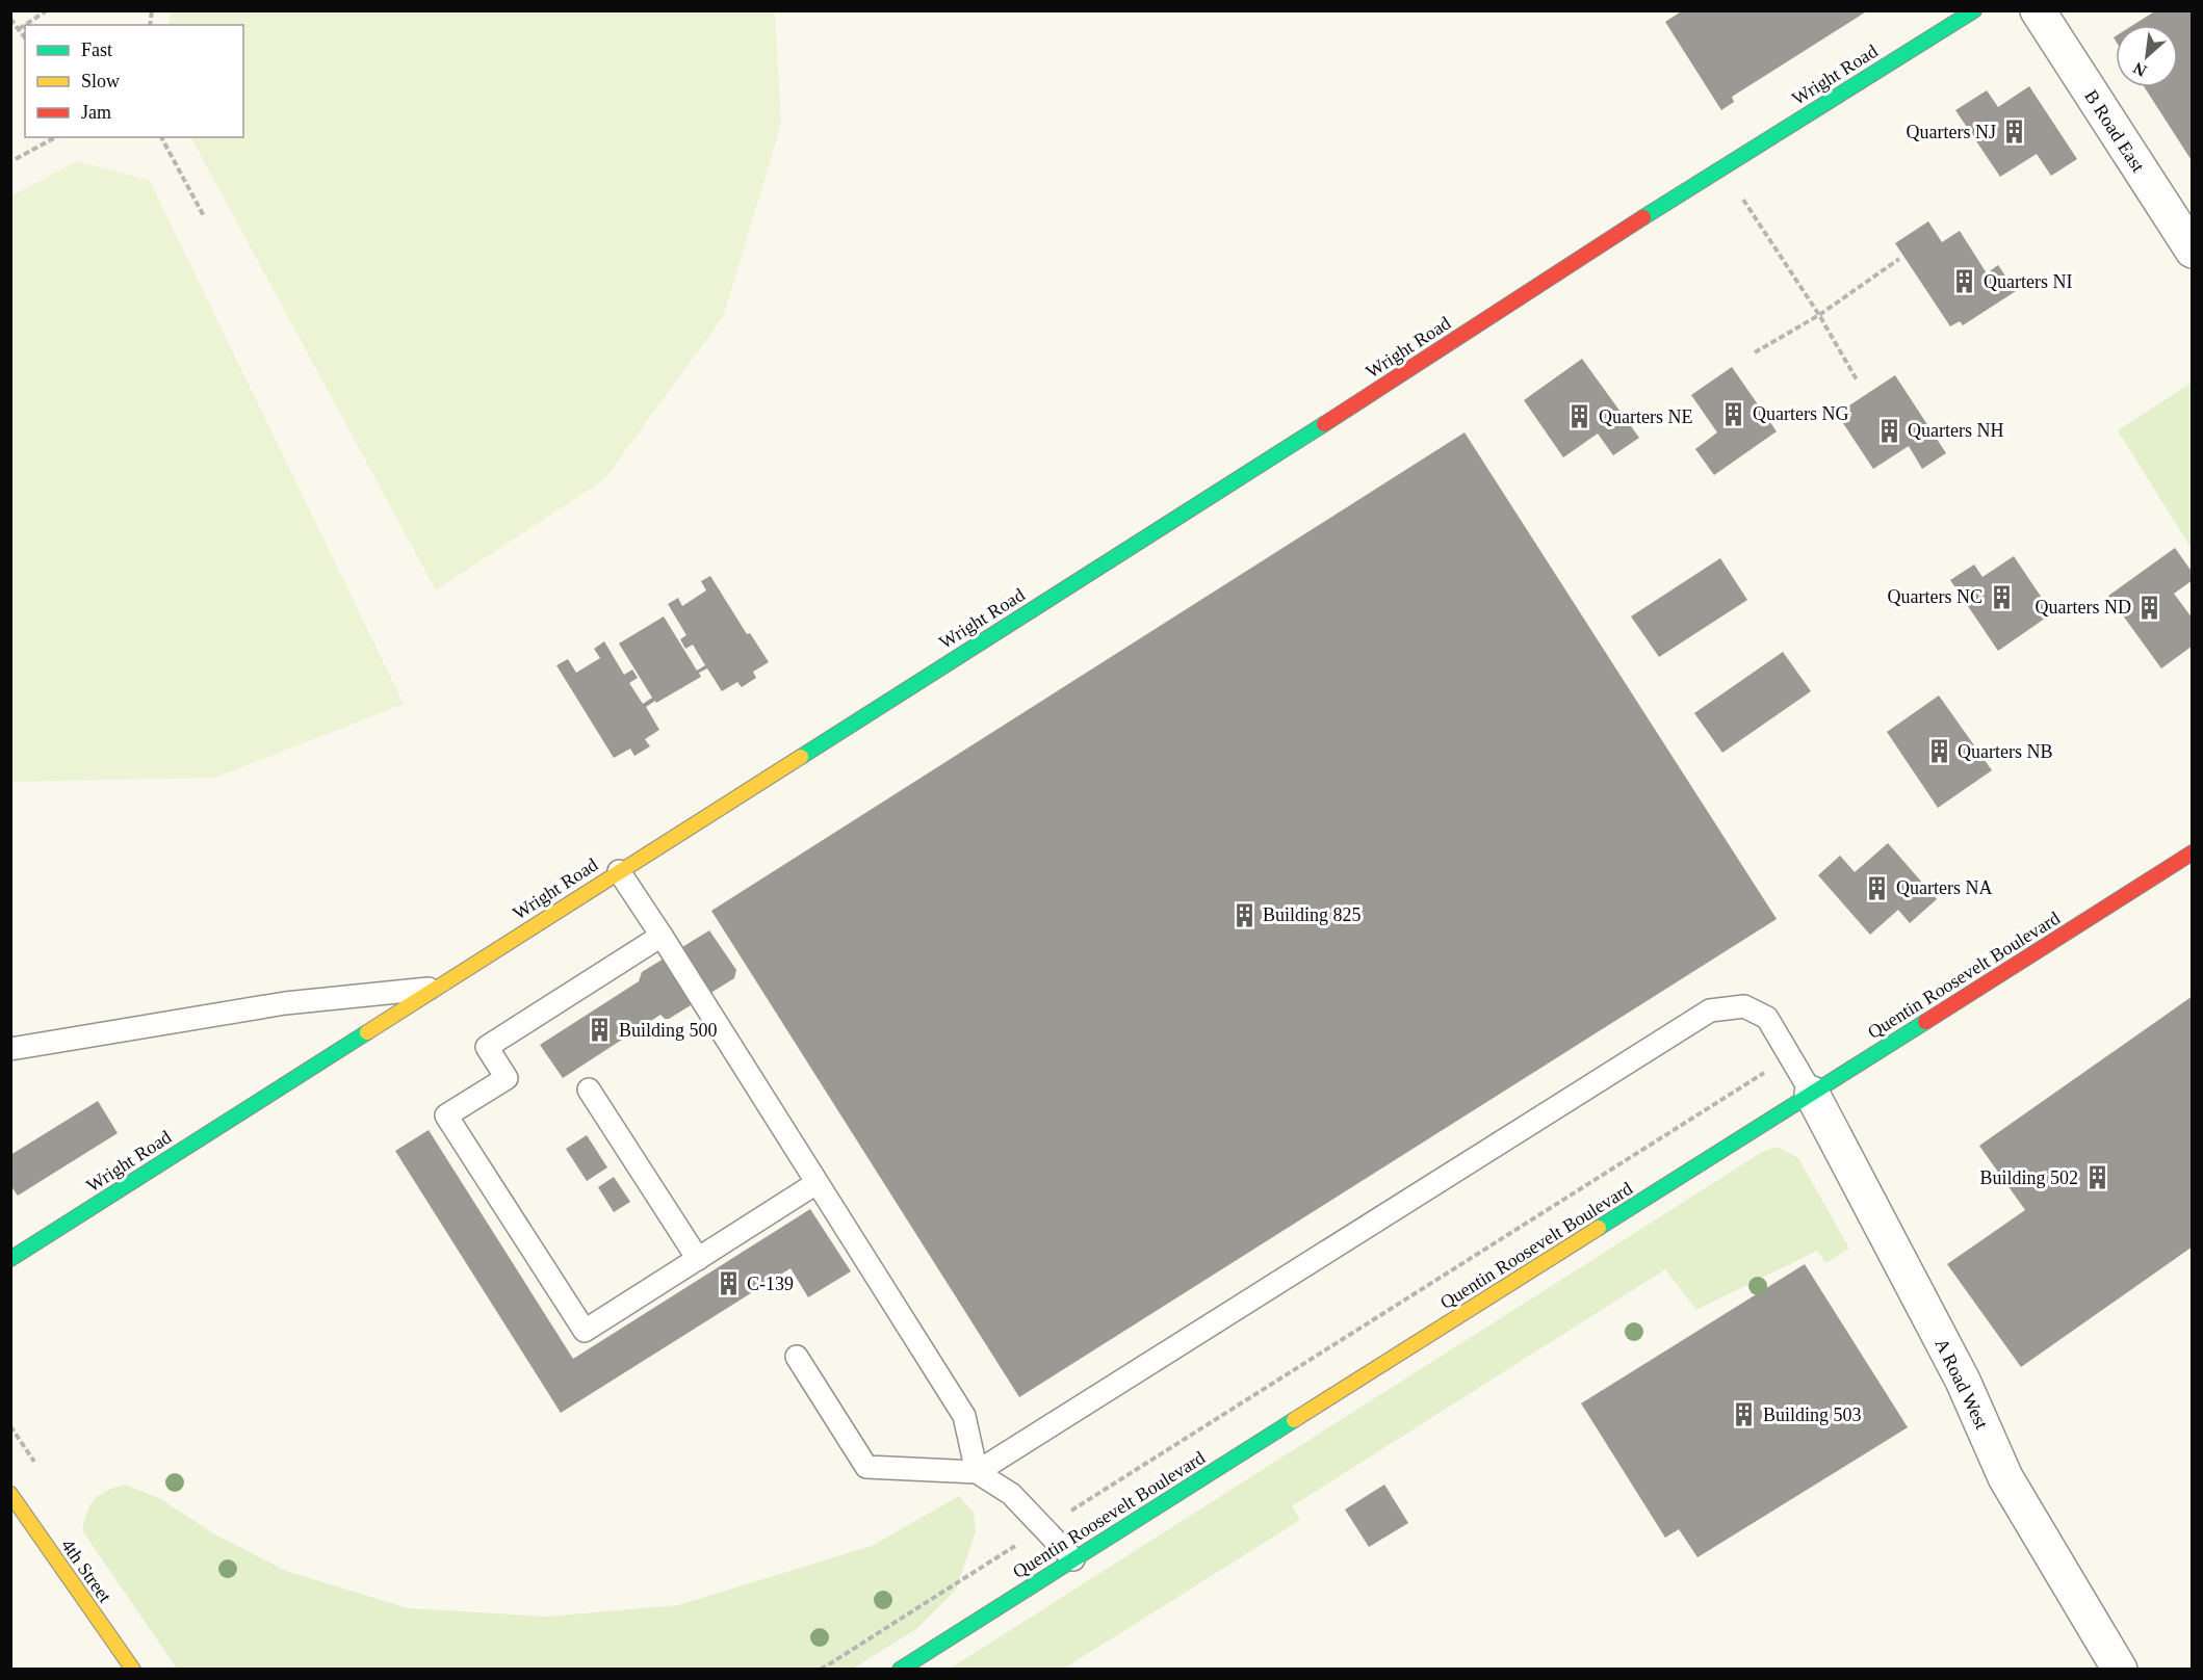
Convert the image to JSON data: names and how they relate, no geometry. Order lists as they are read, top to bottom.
{
  "streets": {
    "street": [
      "Wright Road",
      "B Road East",
      "Quentin Roosevelt Boulevard",
      "A Road West",
      "4th Street"
    ]
  },
  "crossings": [
    ["Quentin Roosevelt Boulevard", "A Road West"]
  ],
  "places": {
    "building": [
      "Quarters NJ",
      "Quarters NI",
      "Quarters NG",
      "Quarters NE",
      "Quarters NH",
      "Quarters NC",
      "Quarters ND",
      "Quarters NB",
      "Quarters NA",
      "Building 825",
      "Building 500",
      "Building 502",
      "C-139",
      "Building 503"
    ]
  },
  "legend": ["Fast", "Slow", "Jam"],
  "north": "bottom left"
}
